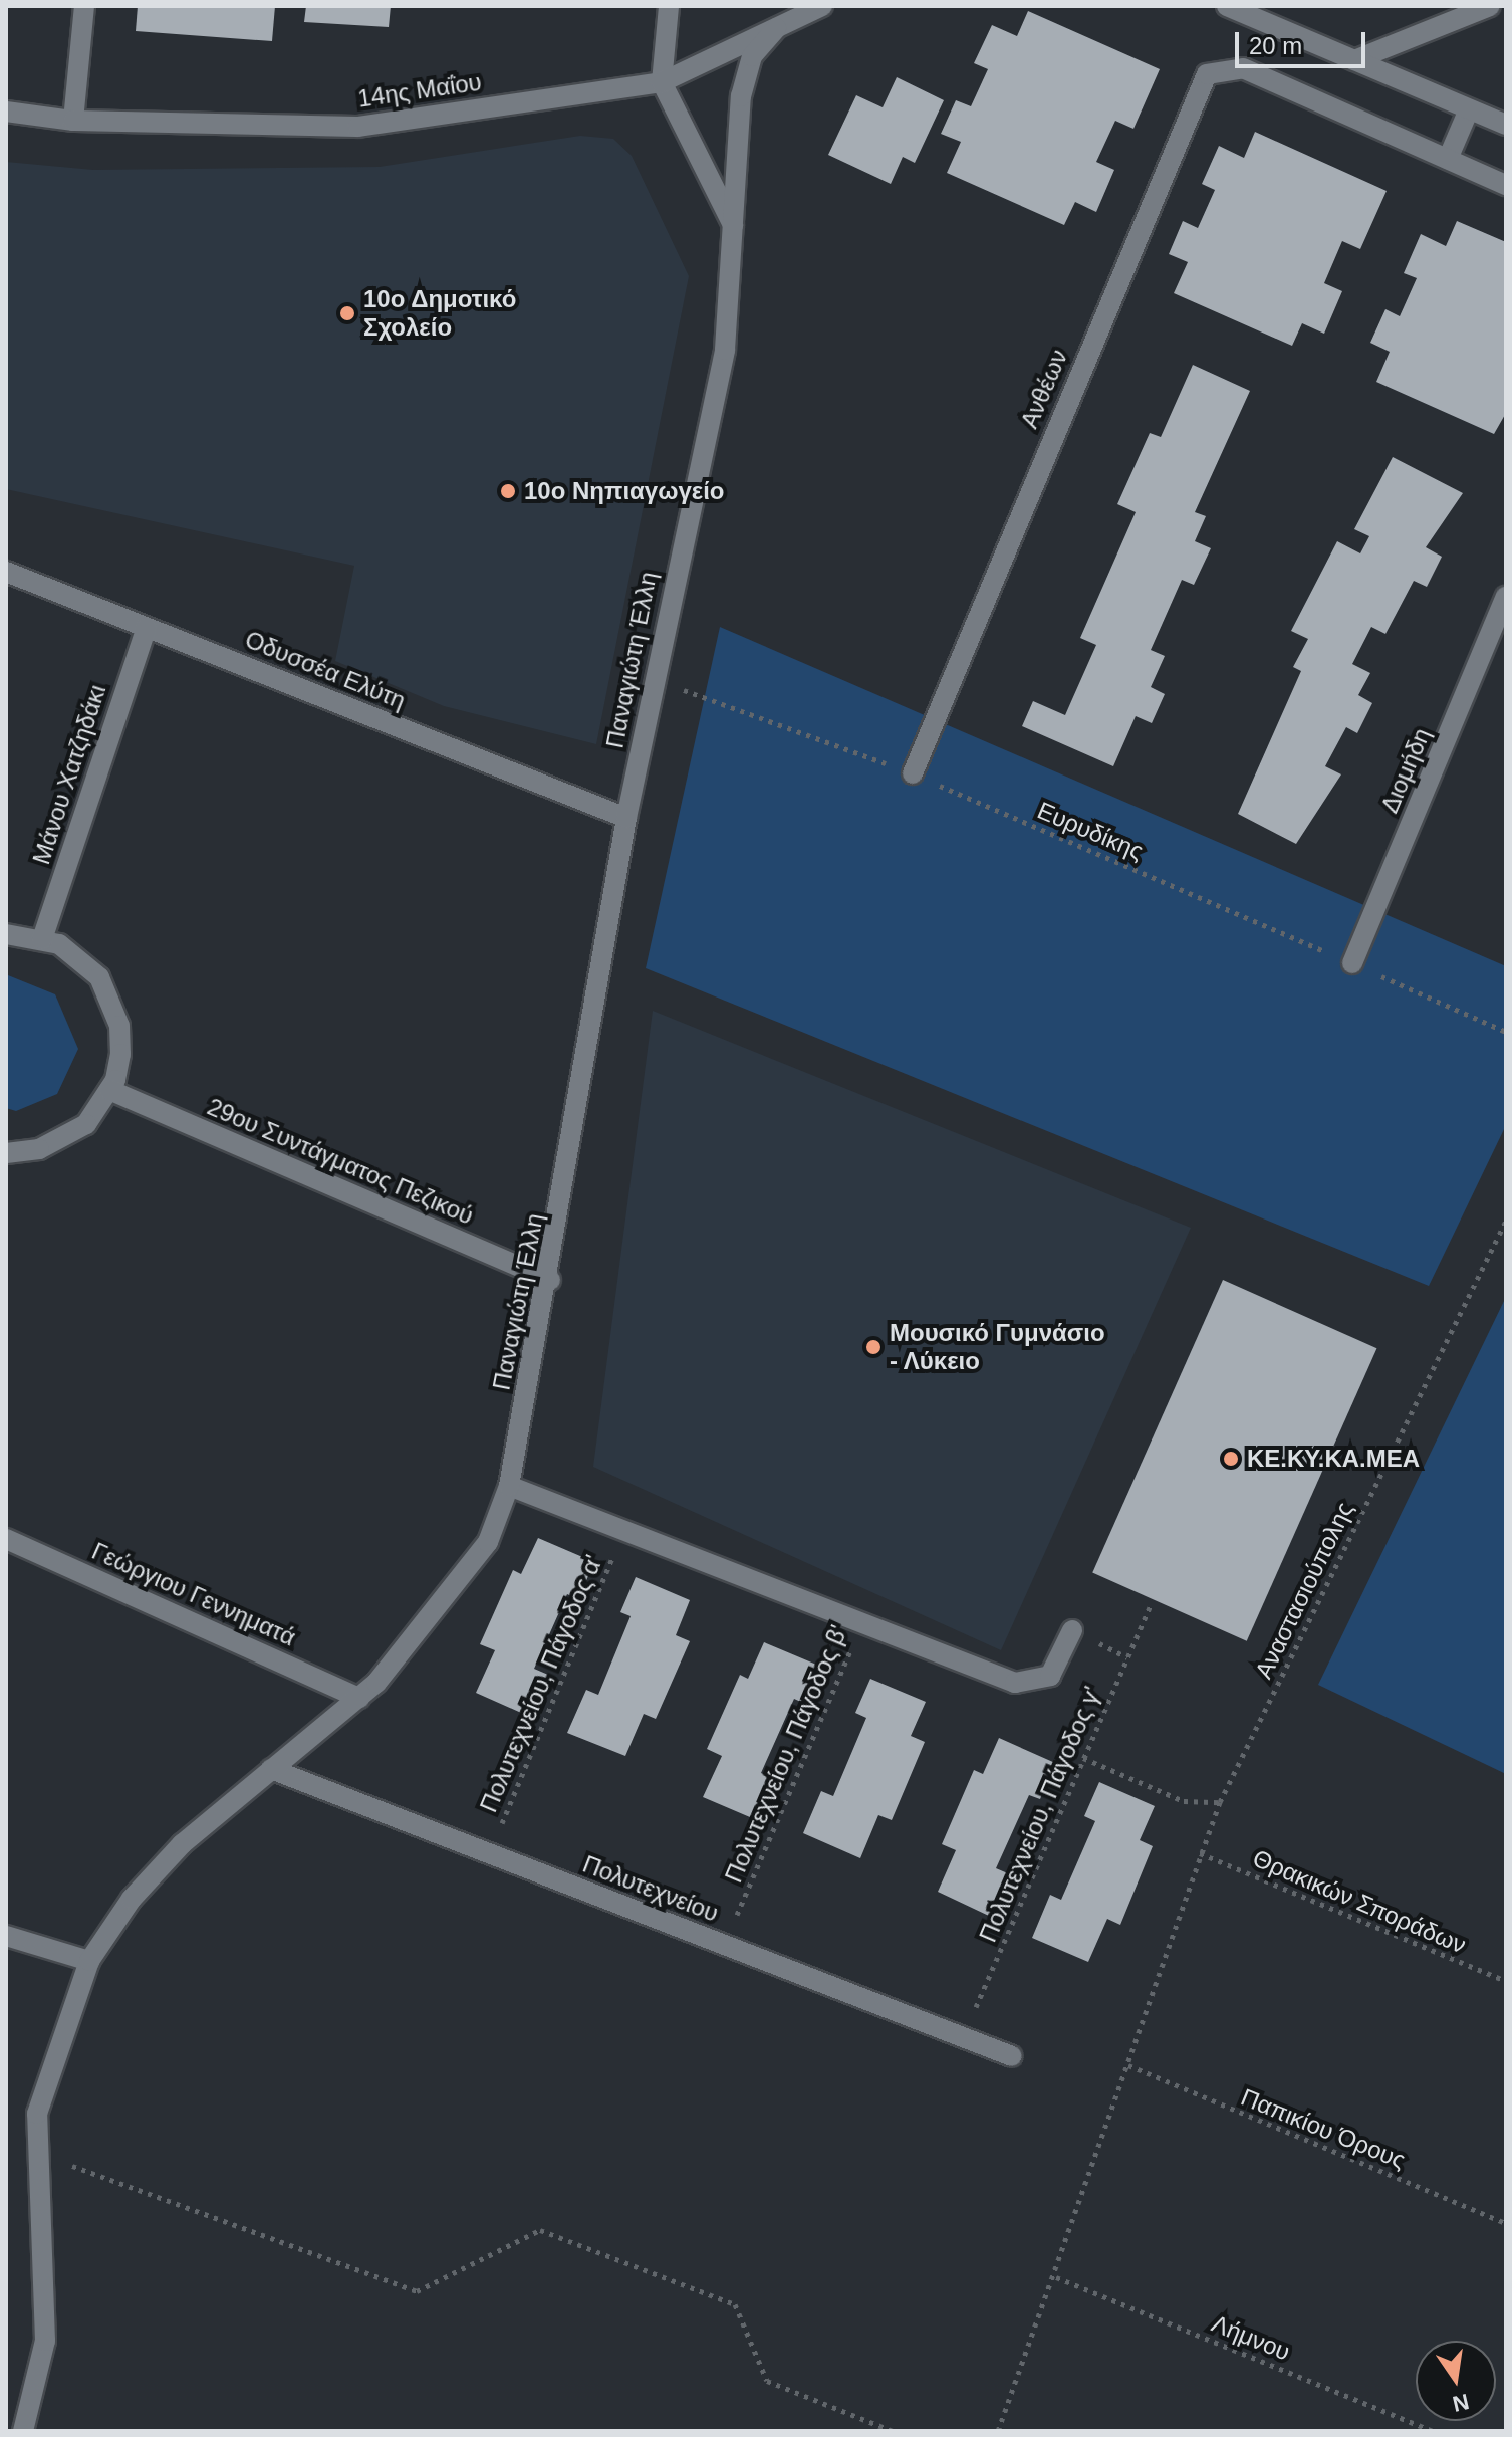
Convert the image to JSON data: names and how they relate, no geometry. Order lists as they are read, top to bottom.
{
  "streets": {
    "street": [
      "14ης Μαΐου",
      "Ανθέων",
      "Παναγιώτη Έλλη",
      "Οδυσσέα Ελύτη",
      "Διομήδη",
      "Μάνου Χατζηδάκι",
      "29ου Συντάγματος Πεζικού",
      "Γεώργιου Γεννηματά",
      "Πολυτεχνείου"
    ],
    "path": [
      "Ευρυδίκης",
      "Αναστασιούπολης",
      "Πολυτεχνείου, Πάγοδος α'",
      "Πολυτεχνείου, Πάγοδος β'",
      "Πολυτεχνείου, Πάγοδος γ'",
      "Θρακικών Σποράδων",
      "Παπικίου Όρους",
      "Λήμνου"
    ]
  },
  "crossings": [
    ["14ης Μαΐου", "Παναγιώτη Έλλη"],
    ["Ανθέων", "Ευρυδίκης"],
    ["Παναγιώτη Έλλη", "Οδυσσέα Ελύτη"],
    ["Παναγιώτη Έλλη", "Ευρυδίκης"],
    ["Παναγιώτη Έλλη", "29ου Συντάγματος Πεζικού"],
    ["Παναγιώτη Έλλη", "Γεώργιου Γεννηματά"],
    ["Παναγιώτη Έλλη", "Πολυτεχνείου"],
    ["Οδυσσέα Ελύτη", "Μάνου Χατζηδάκι"],
    ["Διομήδη", "Ευρυδίκης"],
    ["Αναστασιούπολης", "Θρακικών Σποράδων"],
    ["Αναστασιούπολης", "Παπικίου Όρους"],
    ["Αναστασιούπολης", "Λήμνου"],
    ["Πολυτεχνείου, Πάγοδος α'", "Πολυτεχνείου"],
    ["Πολυτεχνείου, Πάγοδος β'", "Πολυτεχνείου"],
    ["Πολυτεχνείου, Πάγοδος γ'", "Πολυτεχνείου"]
  ],
  "places": [
    "10ο Δημοτικό Σχολείο",
    "10ο Νηπιαγωγείο",
    "Μουσικό Γυμνάσιο - Λύκειο",
    "ΚΕ.ΚΥ.ΚΑ.ΜΕΑ"
  ],
  "scale_bar": "20 m",
  "north": "bottom"
}
